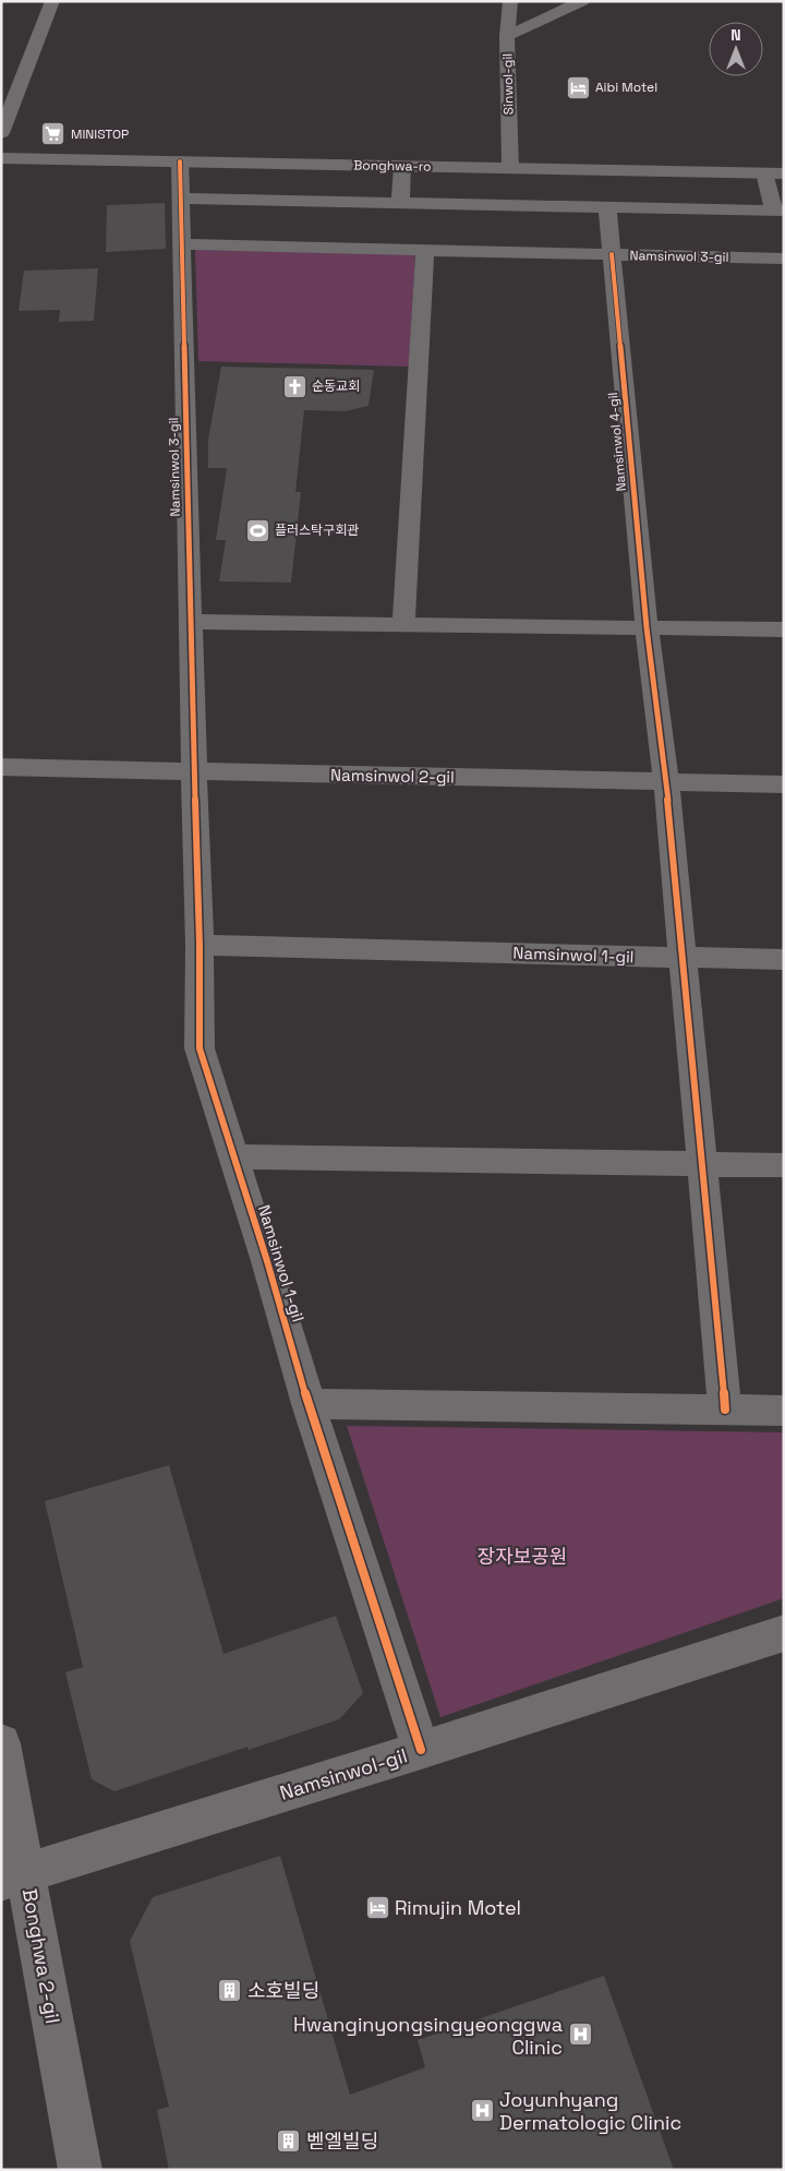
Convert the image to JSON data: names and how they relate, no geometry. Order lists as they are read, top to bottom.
{
  "streets": {
    "main road": ["Bonghwa-ro"],
    "street": [
      "Sinwol-gil",
      "Namsinwol 3-gil",
      "Namsinwol 4-gil",
      "Namsinwol 2-gil",
      "Namsinwol 1-gil",
      "Namsinwol-gil",
      "Bonghwa 2-gil"
    ]
  },
  "crossings": [
    ["Sinwol-gil", "Bonghwa-ro"],
    ["Bonghwa-ro", "Namsinwol 3-gil"],
    ["Namsinwol 3-gil", "Namsinwol 4-gil"],
    ["Namsinwol 3-gil", "Namsinwol 2-gil"],
    ["Namsinwol 3-gil", "Namsinwol 1-gil"],
    ["Namsinwol 4-gil", "Namsinwol 2-gil"],
    ["Namsinwol 4-gil", "Namsinwol 1-gil"],
    ["Namsinwol 2-gil", "Namsinwol 1-gil"],
    ["Namsinwol 1-gil", "Namsinwol-gil"],
    ["Namsinwol-gil", "Bonghwa 2-gil"]
  ],
  "parks": ["장자보공원"],
  "places": {
    "hotel": ["Aibi Motel", "Rimujin Motel"],
    "supermarket": ["MINISTOP"],
    "church": ["순동교회"],
    "sports": ["플러스탁구회관"],
    "building": ["소호빌딩", "벧엘빌딩"],
    "hospital": ["Hwanginyongsingyeonggwa Clinic", "Joyunhyang Dermatologic Clinic"]
  },
  "north": "top"
}
